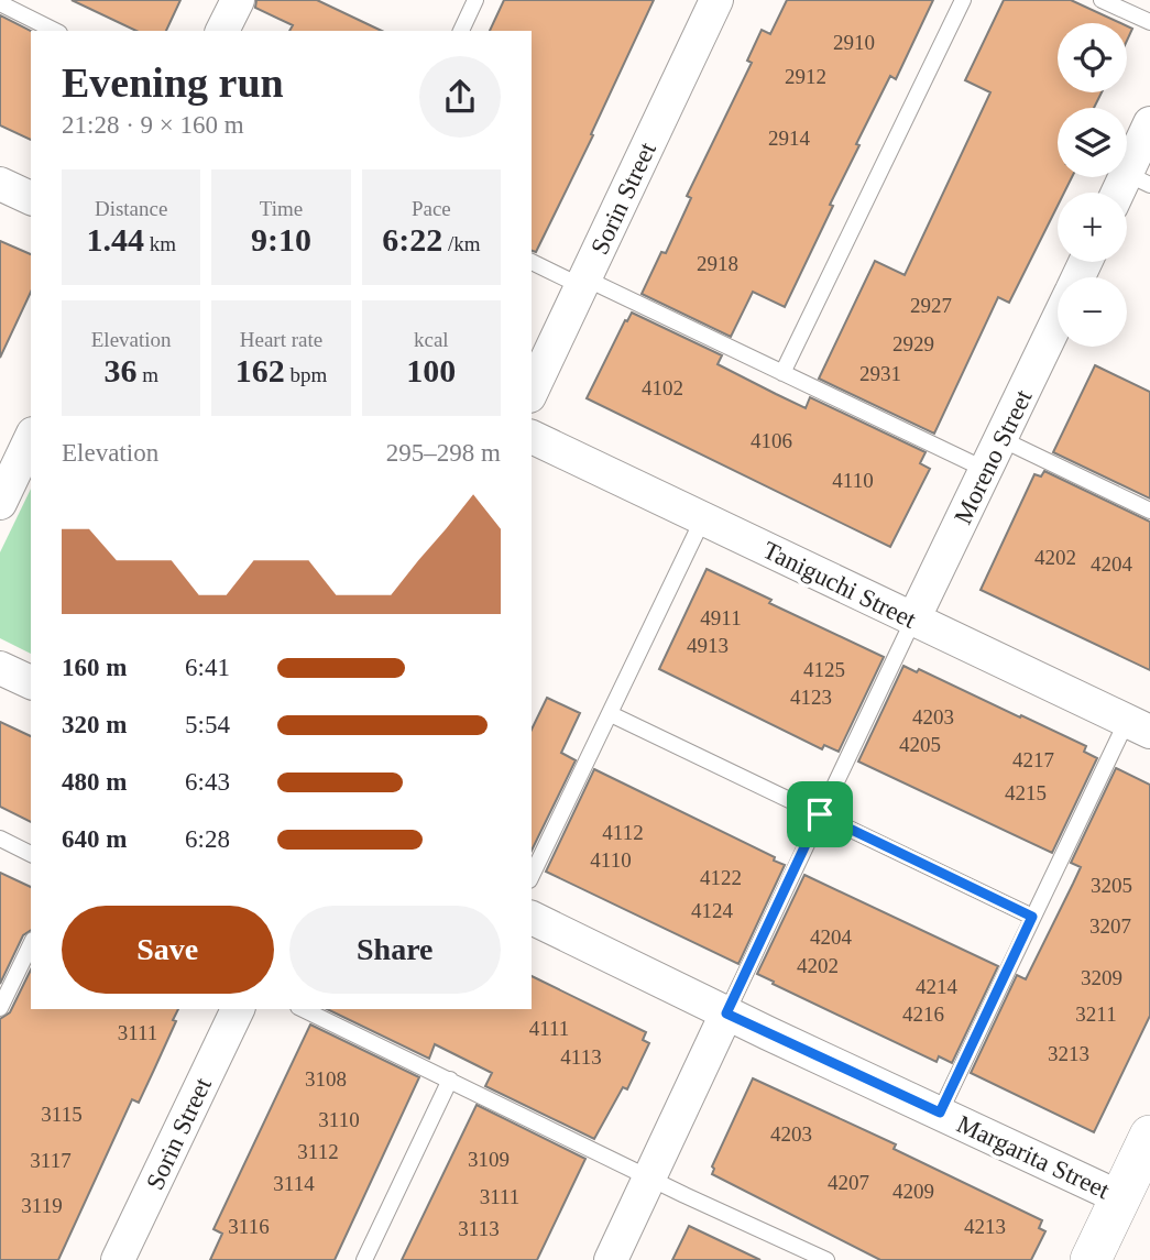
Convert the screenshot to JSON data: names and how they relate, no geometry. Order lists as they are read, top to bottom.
{
  "streets": {
    "street": [
      "Sorin Street",
      "Moreno Street",
      "Taniguchi Street",
      "Margarita Street"
    ]
  },
  "crossings": [
    ["Moreno Street", "Taniguchi Street"]
  ],
  "house_numbers": [
    "2910",
    "2912",
    "2914",
    "2918",
    "2927",
    "2929",
    "2931",
    "4102",
    "4106",
    "4110",
    "4202",
    "4204",
    "4911",
    "4913",
    "4125",
    "4123",
    "4203",
    "4205",
    "4217",
    "4215",
    "4112",
    "4110",
    "4122",
    "3205",
    "4124",
    "3207",
    "4204",
    "4202",
    "3209",
    "4214",
    "4216",
    "3211",
    "4111",
    "3111",
    "3213",
    "4113",
    "3108",
    "3115",
    "3110",
    "4203",
    "3112",
    "3109",
    "3117",
    "4207",
    "3114",
    "4209",
    "3111",
    "3119",
    "3116",
    "4213",
    "3113"
  ],
  "page": {
    "map_buttons": ["+", "−"],
    "heading": ["Evening run", "21:28 · 9 × 160 m"],
    "stats": [
      ["Distance", "1.44 km"],
      ["Time", "9:10"],
      ["Pace", "6:22 /km"],
      ["Elevation", "36 m"],
      ["Heart rate", "162 bpm"],
      ["kcal", "100"]
    ],
    "chart": ["Elevation", "295–298 m"],
    "list": [
      {
        "name": "160 m",
        "note": "6:41"
      },
      {
        "name": "320 m",
        "note": "5:54"
      },
      {
        "name": "480 m",
        "note": "6:43"
      },
      {
        "name": "640 m",
        "note": "6:28"
      }
    ],
    "buttons": ["Save", "Share"]
  }
}
